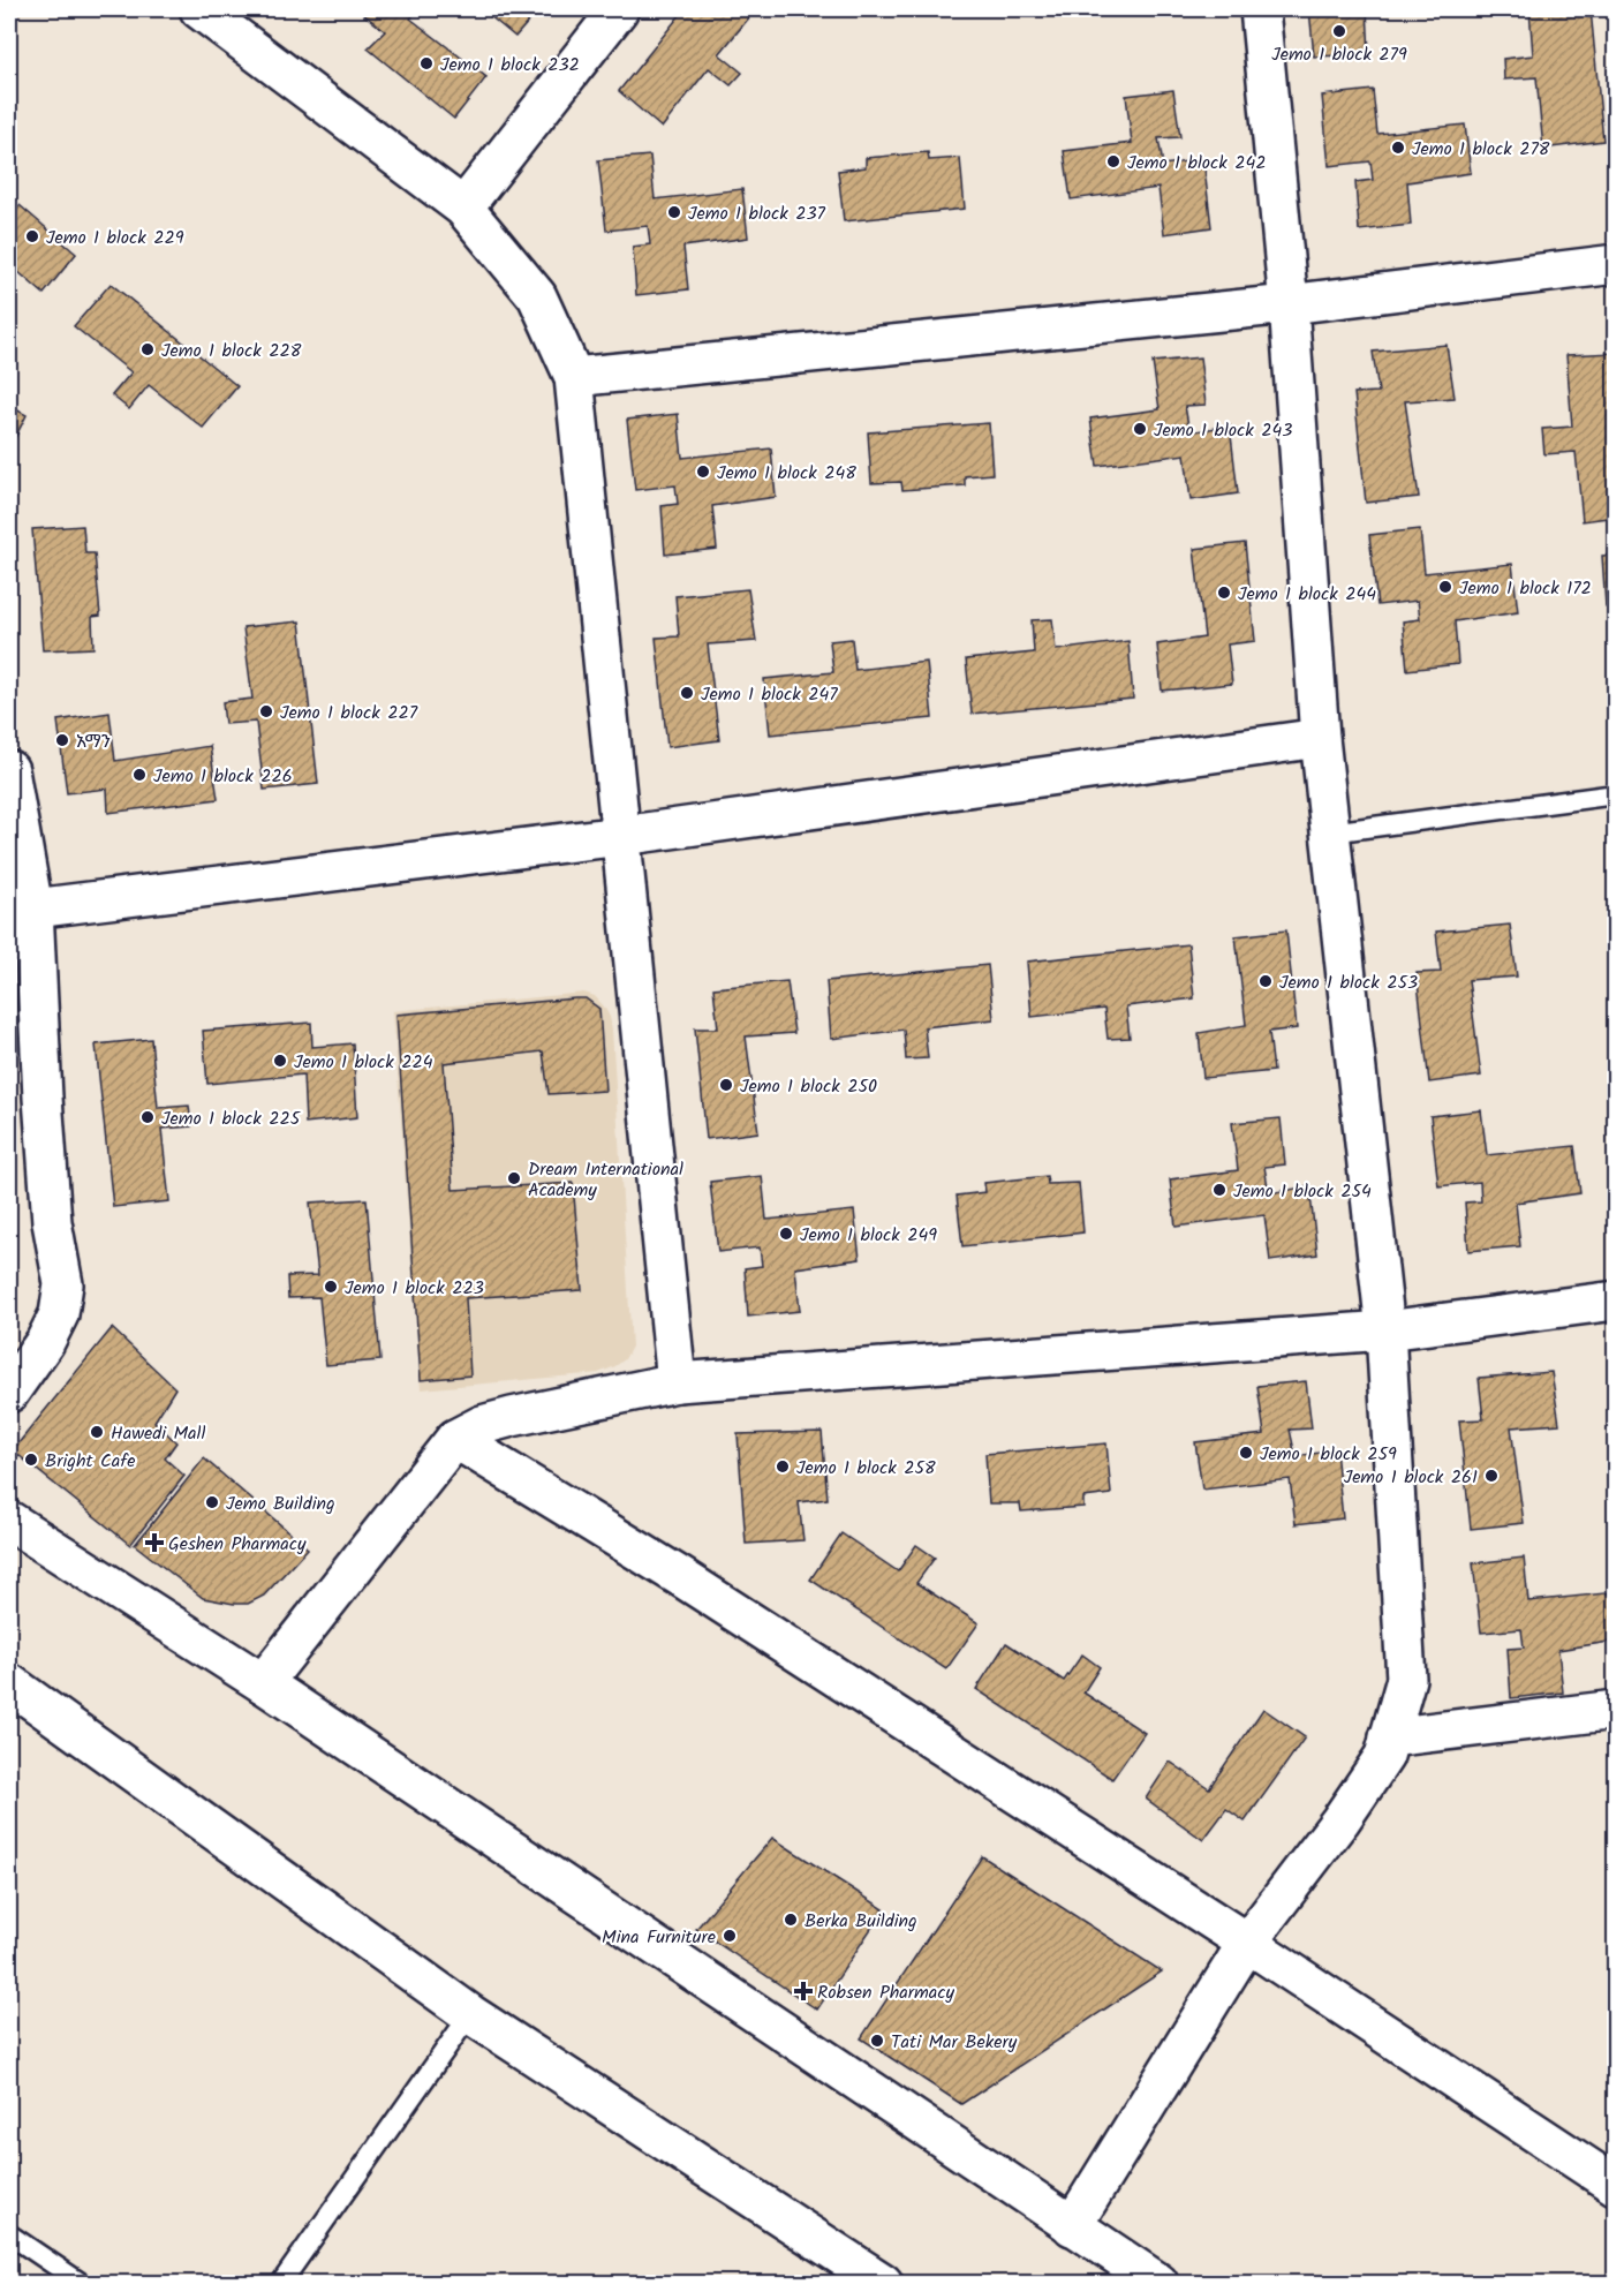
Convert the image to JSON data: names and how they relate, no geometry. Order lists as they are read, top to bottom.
{
  "places": {
    "other": [
      "Jemo 1 block 279",
      "Jemo 1 block 232",
      "Jemo 1 block 278",
      "Jemo 1 block 242",
      "Jemo 1 block 237",
      "Jemo 1 block 229",
      "Jemo 1 block 228",
      "Jemo 1 block 243",
      "Jemo 1 block 248",
      "Jemo 1 block 172",
      "Jemo 1 block 244",
      "Jemo 1 block 247",
      "Jemo 1 block 227",
      "አማን",
      "Jemo 1 block 226",
      "Jemo 1 block 253",
      "Jemo 1 block 224",
      "Jemo 1 block 250",
      "Jemo 1 block 225",
      "Dream International Academy",
      "Jemo 1 block 254",
      "Jemo 1 block 249",
      "Jemo 1 block 223",
      "Hawedi Mall",
      "Jemo 1 block 259",
      "Bright Cafe",
      "Jemo 1 block 258",
      "Jemo 1 block 261",
      "Jemo Building",
      "Berka Building",
      "Mina Furniture",
      "Tati Mar Bekery"
    ],
    "health": ["Geshen Pharmacy", "Robsen Pharmacy"]
  }
}
